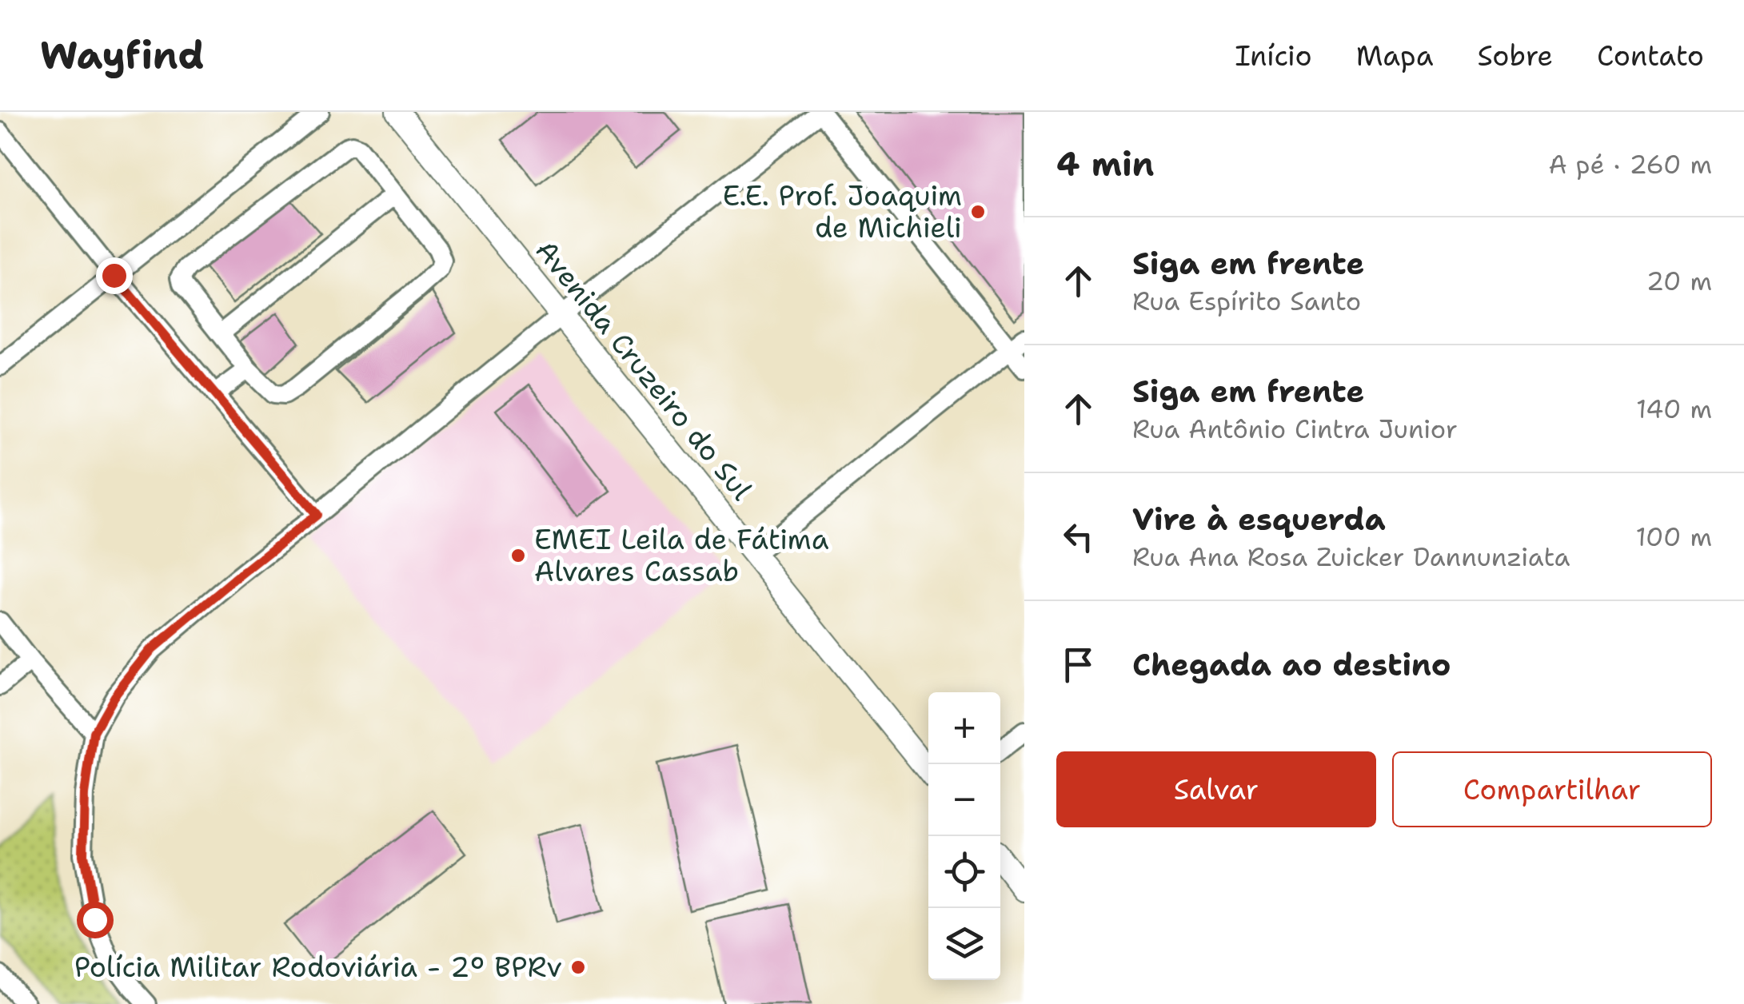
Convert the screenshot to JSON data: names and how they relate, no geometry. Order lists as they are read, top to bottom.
{
  "streets": {
    "street": ["Avenida Cruzeiro do Sul"]
  },
  "places": ["E.E. Prof. Joaquim de Michieli", "EMEI Leila de Fátima Alvares Cassab", "Polícia Militar Rodoviária - 2º BPRv"],
  "page": {
    "header": "Wayfind",
    "nav": [
      "Início",
      "Mapa",
      "Sobre",
      "Contato"
    ],
    "heading": ["4 min", "A pé · 260 m"],
    "list": [
      ["Siga em frente", "Rua Espírito Santo", "20 m"],
      ["Siga em frente", "Rua Antônio Cintra Junior", "140 m"],
      ["Vire à esquerda", "Rua Ana Rosa Zuicker Dannunziata", "100 m"],
      "Chegada ao destino"
    ],
    "map_buttons": ["+", "−"],
    "buttons": ["Salvar", "Compartilhar"]
  }
}
